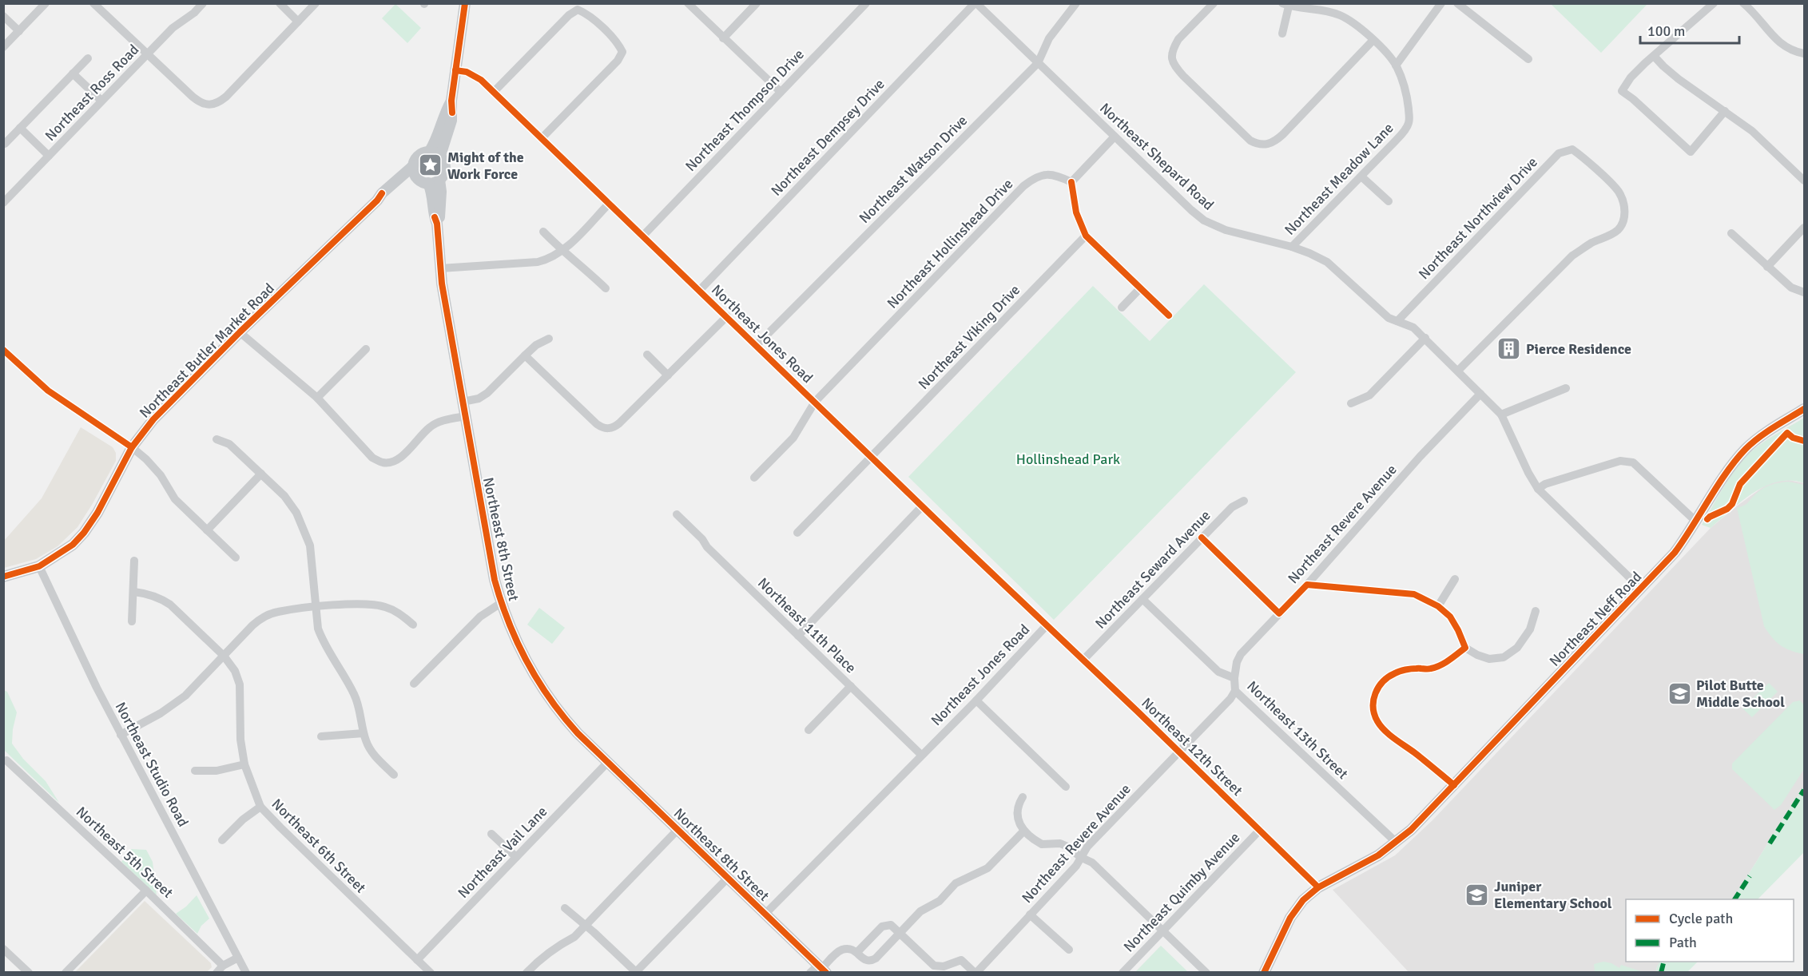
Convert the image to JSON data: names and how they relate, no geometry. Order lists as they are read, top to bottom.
{
  "streets": {
    "main road": ["Northeast Butler Market Road", "Northeast 8th Street", "Northeast Neff Road"],
    "street": [
      "Northeast Ross Road",
      "Northeast Thompson Drive",
      "Northeast Dempsey Drive",
      "Northeast Shepard Road",
      "Northeast Watson Drive",
      "Northeast Meadow Lane",
      "Northeast Northview Drive",
      "Northeast Hollinshead Drive",
      "Northeast Jones Road",
      "Northeast Viking Drive",
      "Northeast Revere Avenue",
      "Northeast Seward Avenue",
      "Northeast 11th Place",
      "Northeast 13th Street",
      "Northeast 12th Street",
      "Northeast Studio Road",
      "Northeast 6th Street",
      "Northeast 5th Street",
      "Northeast Vail Lane",
      "Northeast Quimby Avenue"
    ]
  },
  "crossings": [
    ["Northeast Thompson Drive", "Northeast Jones Road"],
    ["Northeast Dempsey Drive", "Northeast Shepard Road"],
    ["Northeast Dempsey Drive", "Northeast Jones Road"],
    ["Northeast Shepard Road", "Northeast Watson Drive"],
    ["Northeast Shepard Road", "Northeast Meadow Lane"],
    ["Northeast Shepard Road", "Northeast Northview Drive"],
    ["Northeast Shepard Road", "Northeast Revere Avenue"],
    ["Northeast Shepard Road", "Northeast Neff Road"],
    ["Northeast Watson Drive", "Northeast Jones Road"],
    ["Northeast Hollinshead Drive", "Northeast Jones Road"],
    ["Northeast Jones Road", "Northeast Viking Drive"],
    ["Northeast Jones Road", "Northeast 8th Street"],
    ["Northeast Jones Road", "Northeast 11th Place"],
    ["Northeast Jones Road", "Northeast 12th Street"],
    ["Northeast Butler Market Road", "Northeast 8th Street"],
    ["Northeast Butler Market Road", "Northeast Studio Road"],
    ["Northeast Revere Avenue", "Northeast 13th Street"],
    ["Northeast Revere Avenue", "Northeast 12th Street"],
    ["Northeast 8th Street", "Northeast Vail Lane"],
    ["Northeast Seward Avenue", "Northeast 13th Street"],
    ["Northeast Seward Avenue", "Northeast 12th Street"],
    ["Northeast Neff Road", "Northeast 13th Street"],
    ["Northeast Neff Road", "Northeast 12th Street"],
    ["Northeast 12th Street", "Northeast Quimby Avenue"],
    ["Northeast 6th Street", "Northeast Vail Lane"]
  ],
  "parks": ["Hollinshead Park"],
  "places": {
    "place": ["Might of the Work Force"],
    "building": ["Pierce Residence"],
    "school or university": ["Pilot Butte Middle School", "Juniper Elementary School"]
  },
  "legend": ["Cycle path", "Path"],
  "scale_bar": "100 m"
}
